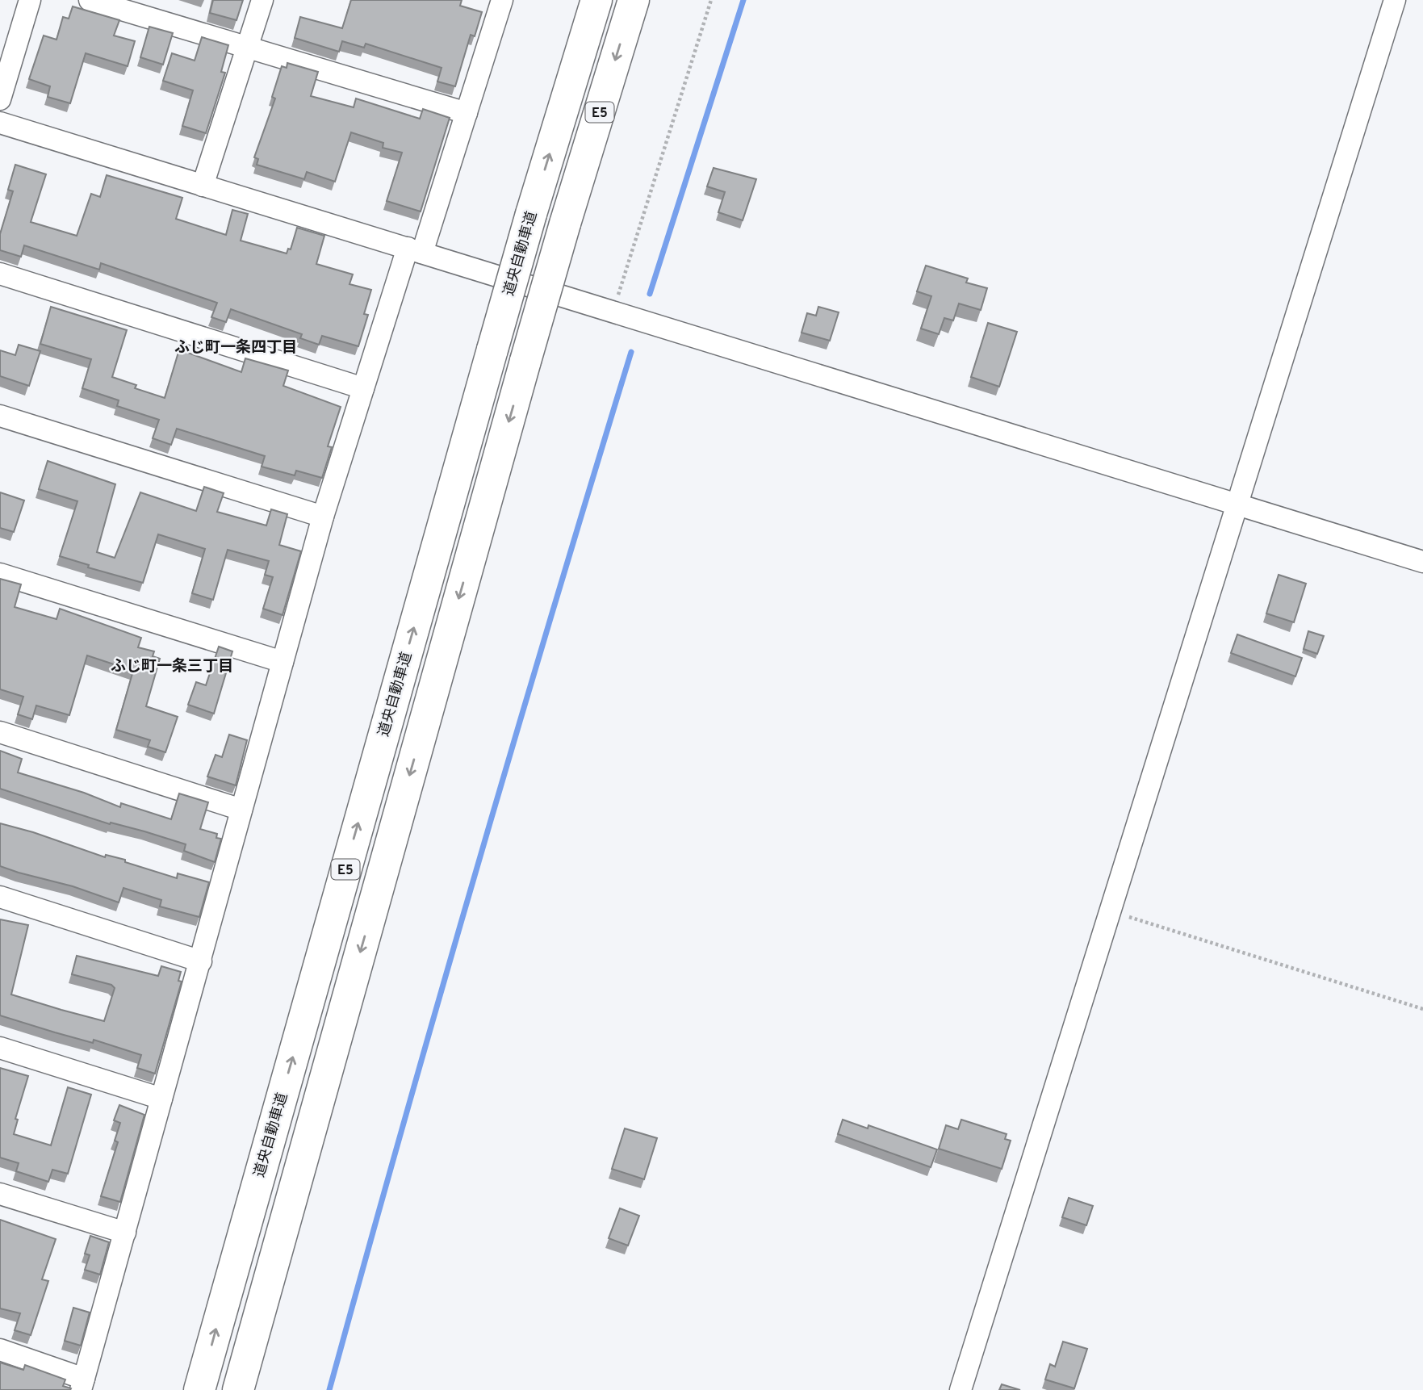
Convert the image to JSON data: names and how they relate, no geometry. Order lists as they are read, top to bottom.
{
  "streets": {
    "highway": ["E5", "道央自動車道"]
  },
  "districts": ["ふじ町一条四丁目", "ふじ町一条三丁目"]
}
